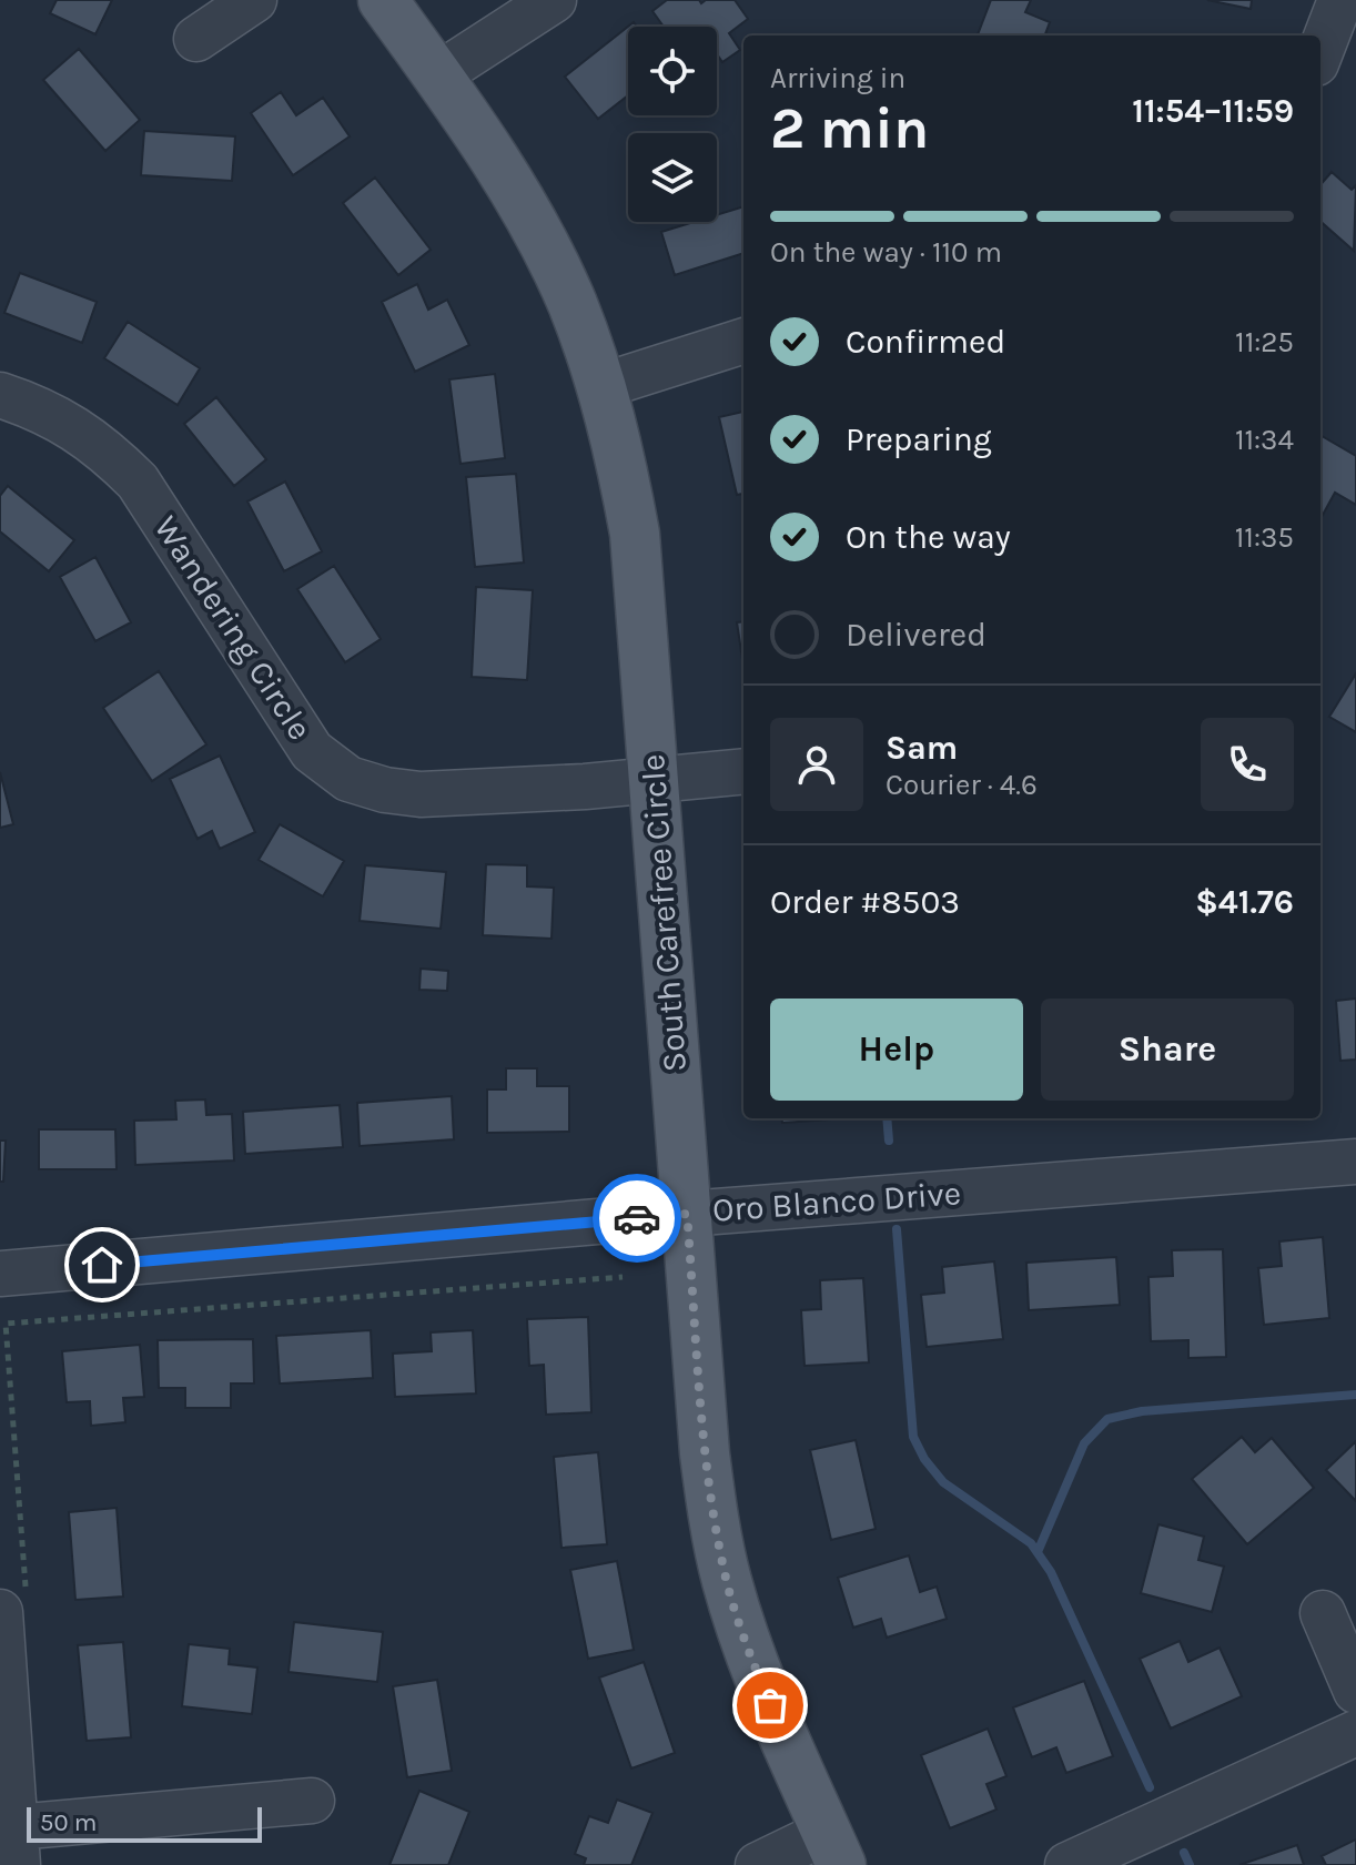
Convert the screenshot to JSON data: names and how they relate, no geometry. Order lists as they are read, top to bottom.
{
  "streets": {
    "main road": ["South Carefree Circle"],
    "street": ["Wandering Circle", "Oro Blanco Drive"]
  },
  "crossings": [
    ["Wandering Circle", "South Carefree Circle"],
    ["South Carefree Circle", "Oro Blanco Drive"]
  ],
  "scale_bar": "50 m",
  "page": {
    "heading": ["2 min", "Arriving in", "11:54–11:59"],
    "panel": [
      "Sam",
      "Courier · 4.6",
      "Order #8503",
      "$41.76"
    ],
    "bar": "On the way · 110 m",
    "list": [
      ["Confirmed", "11:25"],
      ["Preparing", "11:34"],
      ["On the way", "11:35"],
      "Delivered"
    ],
    "buttons": ["Help", "Share"],
    "scale": "50 m"
  }
}
